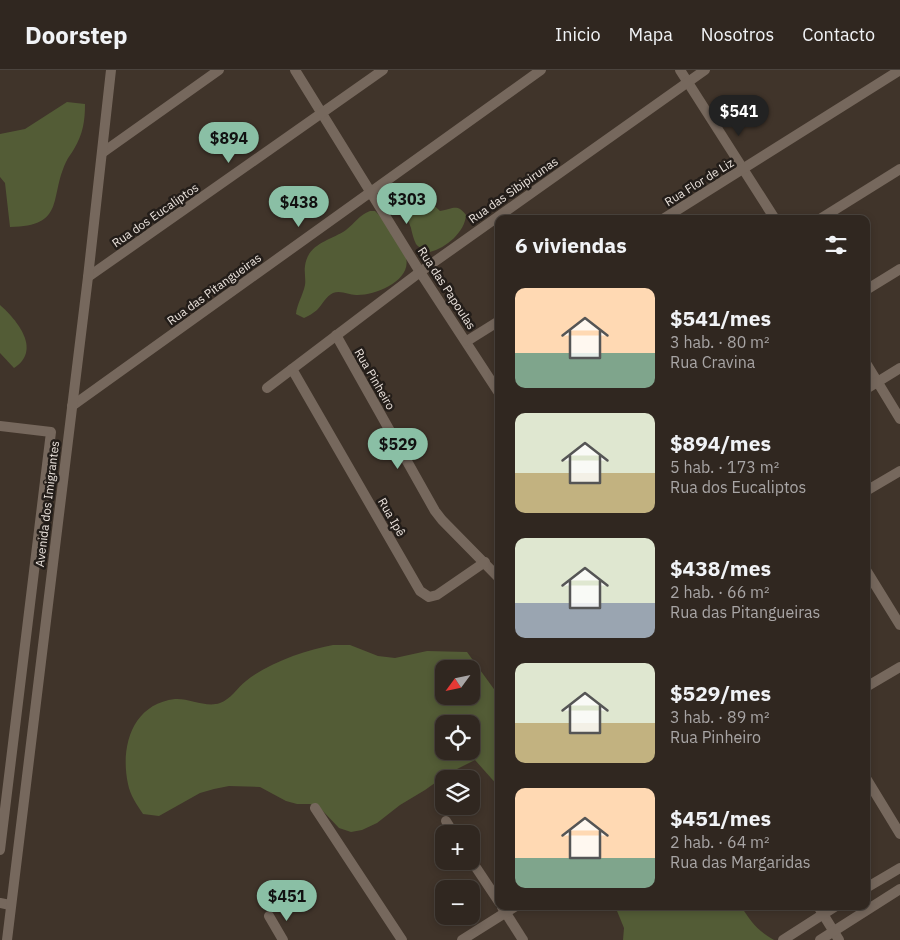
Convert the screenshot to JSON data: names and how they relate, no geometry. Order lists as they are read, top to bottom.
{
  "streets": {
    "street": [
      "Rua Flor de Liz",
      "Rua das Sibipirunas",
      "Rua dos Eucaliptos",
      "Rua das Papoulas",
      "Rua das Pitangueiras",
      "Rua Pinheiro",
      "Avenida dos Imigrantes",
      "Rua Ipê"
    ]
  },
  "crossings": [
    ["Rua das Sibipirunas", "Rua das Papoulas"],
    ["Rua das Sibipirunas", "Rua Pinheiro"],
    ["Rua das Sibipirunas", "Rua Ipê"],
    ["Rua dos Eucaliptos", "Rua das Papoulas"],
    ["Rua dos Eucaliptos", "Avenida dos Imigrantes"],
    ["Rua das Papoulas", "Rua das Pitangueiras"],
    ["Rua das Pitangueiras", "Avenida dos Imigrantes"],
    ["Rua Pinheiro", "Rua Ipê"]
  ],
  "north": "bottom left",
  "page": {
    "header": "Doorstep",
    "nav": [
      "Inicio",
      "Mapa",
      "Nosotros",
      "Contacto"
    ],
    "price": [
      "$541",
      "$894",
      "$303",
      "$438",
      "$529",
      "$451"
    ],
    "heading": "6 viviendas",
    "list": [
      {
        "name": "$541/mes",
        "note": "3 hab. · 80 m² · Rua Cravina"
      },
      {
        "name": "$894/mes",
        "note": "5 hab. · 173 m² · Rua dos Eucaliptos"
      },
      {
        "name": "$438/mes",
        "note": "2 hab. · 66 m² · Rua das Pitangueiras"
      },
      {
        "name": "$529/mes",
        "note": "3 hab. · 89 m² · Rua Pinheiro"
      },
      {
        "name": "$451/mes",
        "note": "2 hab. · 64 m² · Rua das Margaridas"
      }
    ],
    "map_buttons": ["+", "−"]
  }
}
